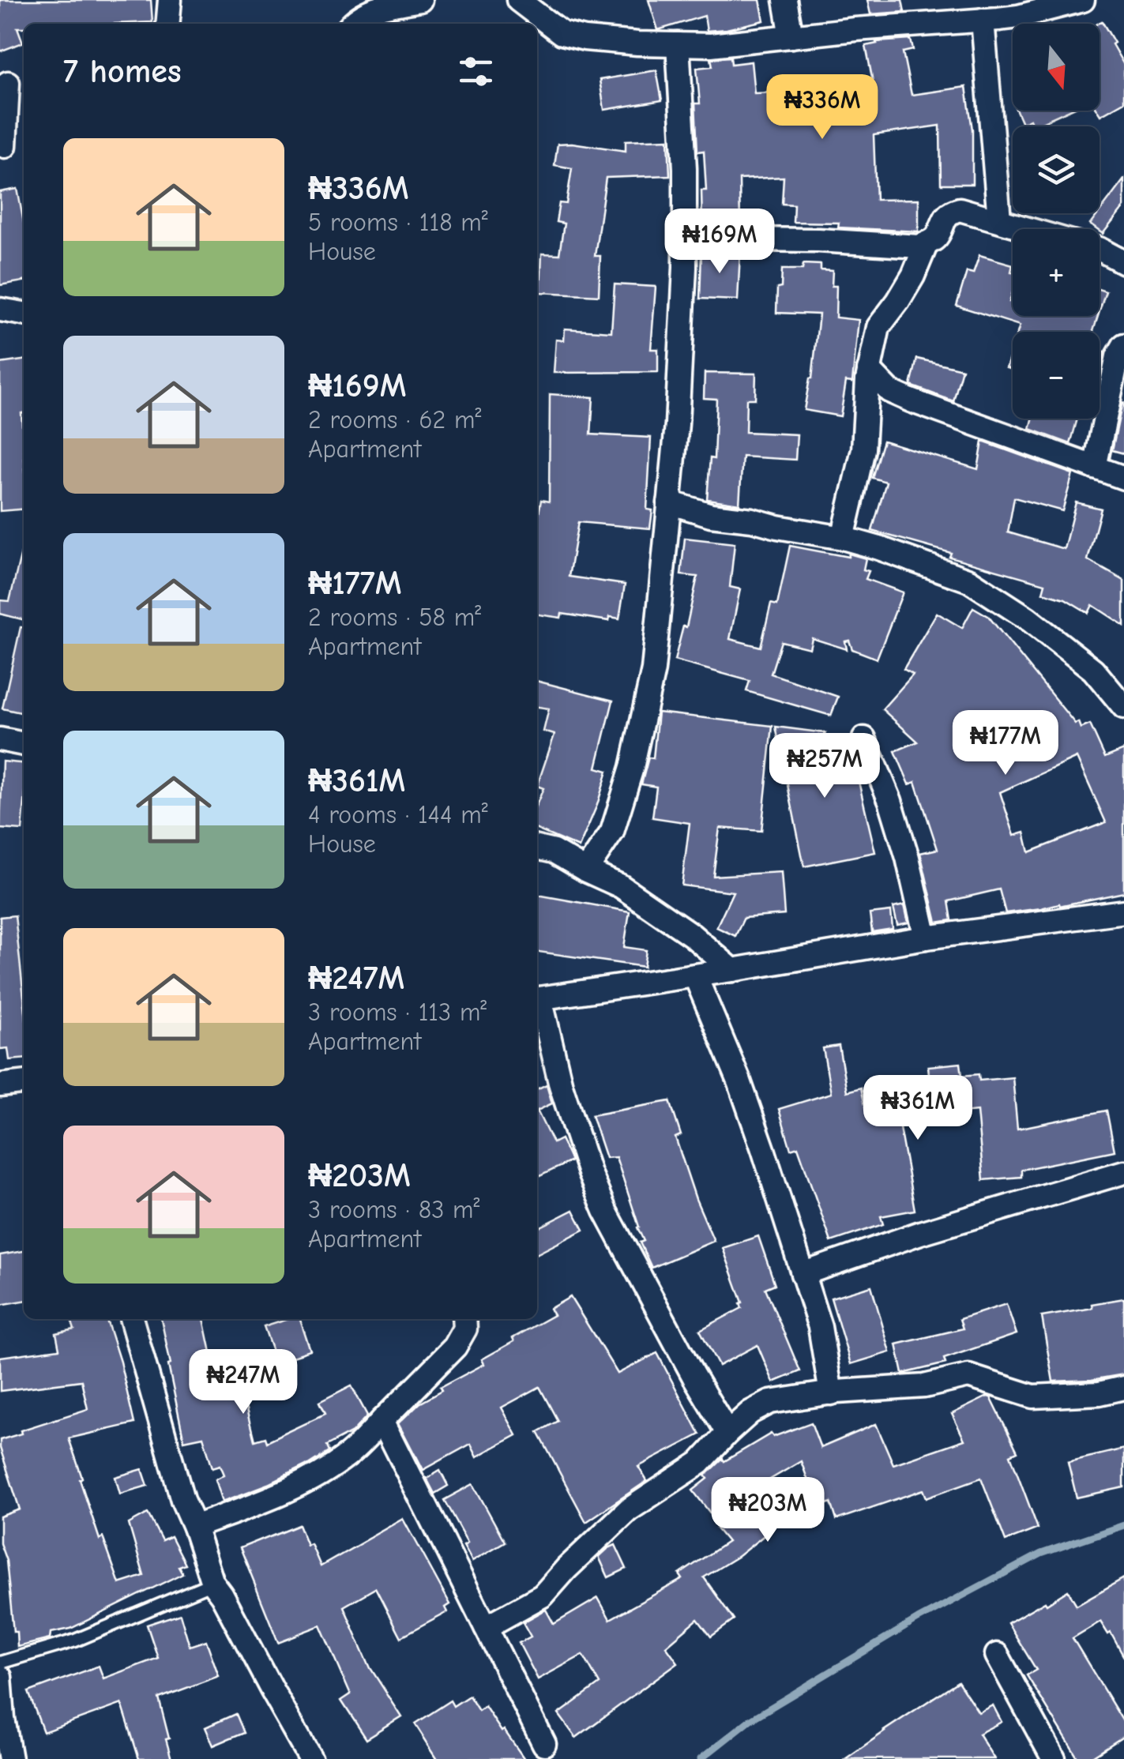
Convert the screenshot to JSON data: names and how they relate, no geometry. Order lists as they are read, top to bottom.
{
  "north": "bottom",
  "page": {
    "map_buttons": ["+", "−"],
    "heading": "7 homes",
    "price": [
      "₦336M",
      "₦169M",
      "₦177M",
      "₦257M",
      "₦361M",
      "₦247M",
      "₦203M"
    ],
    "list": [
      {
        "name": "₦336M",
        "note": "5 rooms · 118 m² · House"
      },
      {
        "name": "₦169M",
        "note": "2 rooms · 62 m² · Apartment"
      },
      {
        "name": "₦177M",
        "note": "2 rooms · 58 m² · Apartment"
      },
      {
        "name": "₦361M",
        "note": "4 rooms · 144 m² · House"
      },
      {
        "name": "₦247M",
        "note": "3 rooms · 113 m² · Apartment"
      },
      {
        "name": "₦203M",
        "note": "3 rooms · 83 m² · Apartment"
      }
    ]
  }
}
